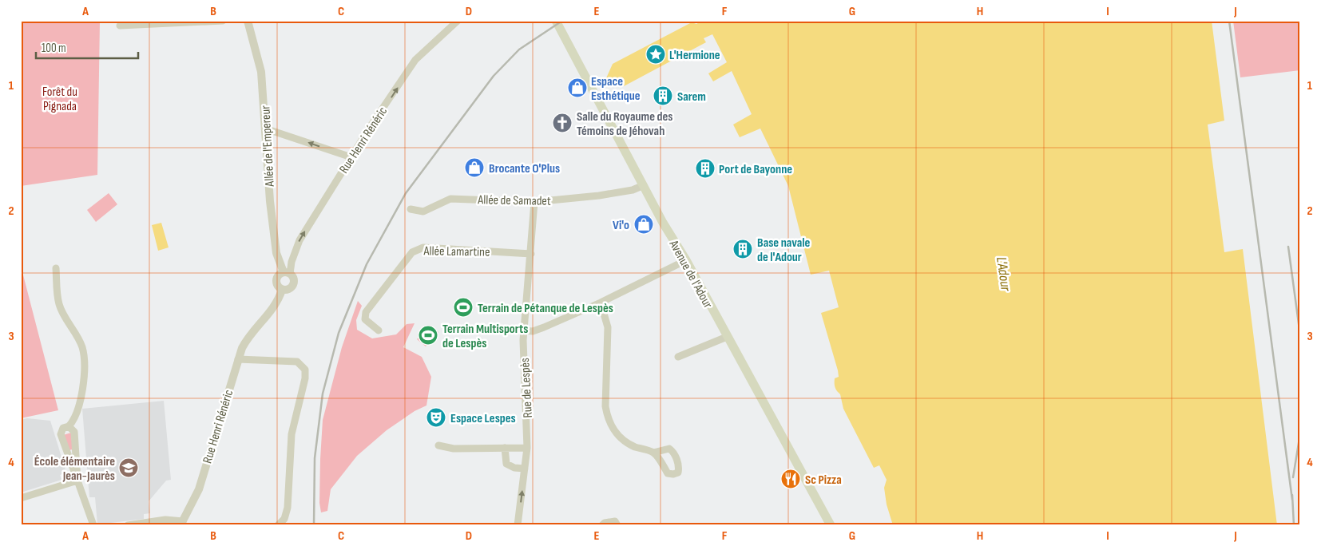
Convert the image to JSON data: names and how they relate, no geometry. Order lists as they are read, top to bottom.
{
  "streets": {
    "main road": ["Avenue de l'Adour"],
    "street": [
      "Rue Henri Rénéric",
      "Allée de l'Empereur",
      "Allée de Samadet",
      "Allée Lamartine",
      "Rue de Lespès"
    ]
  },
  "crossings": [
    ["Rue Henri Rénéric", "Allée de l'Empereur"],
    ["Allée de Samadet", "Avenue de l'Adour"],
    ["Allée de Samadet", "Rue de Lespès"],
    ["Allée Lamartine", "Rue de Lespès"]
  ],
  "one_way": ["Rue Henri Rénéric"],
  "water": ["L'Adour"],
  "parks": ["Forêt du Pignada"],
  "places": {
    "place": ["L'Hermione"],
    "shop": ["Espace Esthétique", "Brocante O'Plus", "Vi'o"],
    "building": ["Sarem", "Port de Bayonne", "Base navale de l'Adour"],
    "church": ["Salle du Royaume des Témoins de Jéhovah"],
    "sports": ["Terrain de Pétanque de Lespès", "Terrain Multisports de Lespès"],
    "theatre": ["Espace Lespes"],
    "school or university": ["École élémentaire Jean-Jaurès"],
    "restaurant": ["Sc Pizza"]
  },
  "scale_bar": "100 m",
  "grid": {
    "columns": [
      "A",
      "B",
      "C",
      "D",
      "E",
      "F",
      "G",
      "H",
      "I",
      "J"
    ],
    "rows": [
      "1",
      "2",
      "3",
      "4"
    ]
  }
}
